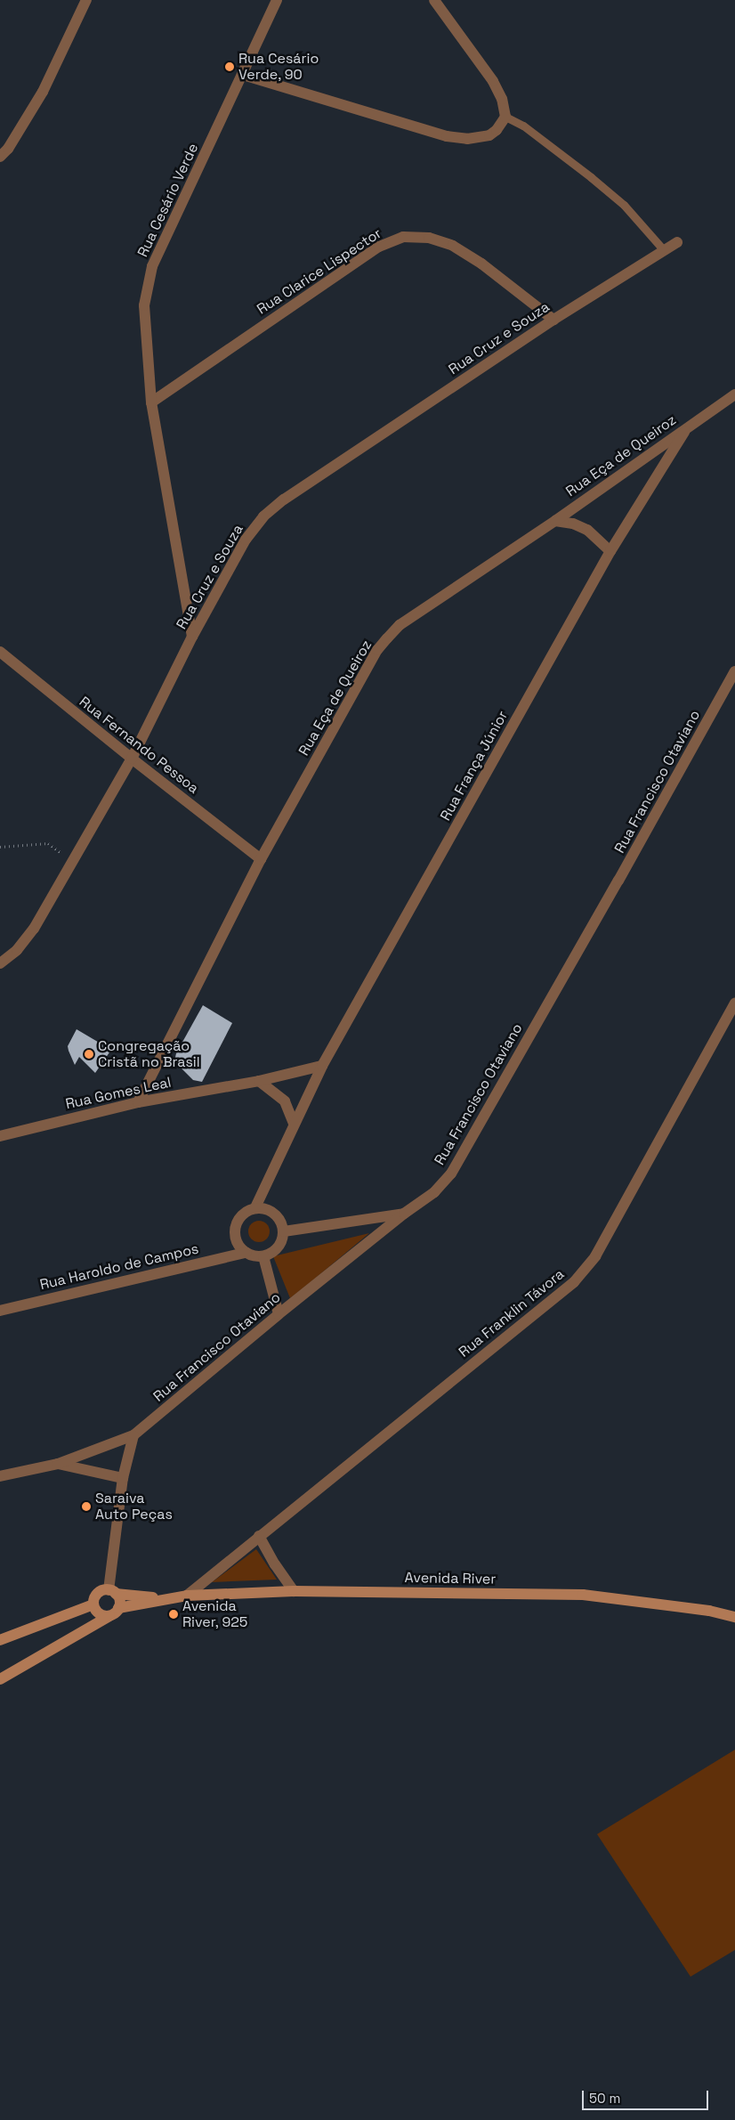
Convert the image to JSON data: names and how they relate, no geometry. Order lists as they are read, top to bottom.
{
  "streets": {
    "street": [
      "Rua Cesário Verde",
      "Rua Clarice Lispector",
      "Rua Cruz e Souza",
      "Rua Eça de Queiroz",
      "Rua Fernando Pessoa",
      "Rua França Júnior",
      "Rua Francisco Otaviano",
      "Rua Gomes Leal",
      "Rua Haroldo de Campos",
      "Rua Franklin Távora",
      "Avenida River"
    ]
  },
  "crossings": [
    ["Rua Cesário Verde", "Rua Clarice Lispector"],
    ["Rua Cesário Verde", "Rua Cruz e Souza"],
    ["Rua Clarice Lispector", "Rua Cruz e Souza"],
    ["Rua Cruz e Souza", "Rua Fernando Pessoa"],
    ["Rua Eça de Queiroz", "Rua Fernando Pessoa"],
    ["Rua Eça de Queiroz", "Rua França Júnior"],
    ["Rua Eça de Queiroz", "Rua Gomes Leal"],
    ["Rua França Júnior", "Rua Gomes Leal"],
    ["Rua França Júnior", "Rua Haroldo de Campos"],
    ["Rua Franklin Távora", "Avenida River"]
  ],
  "places": [
    "Rua Cesário Verde, 90",
    "Congregação Cristã no Brasil",
    "Saraiva Auto Peças",
    "Avenida River, 925"
  ],
  "scale_bar": "50 m"
}
